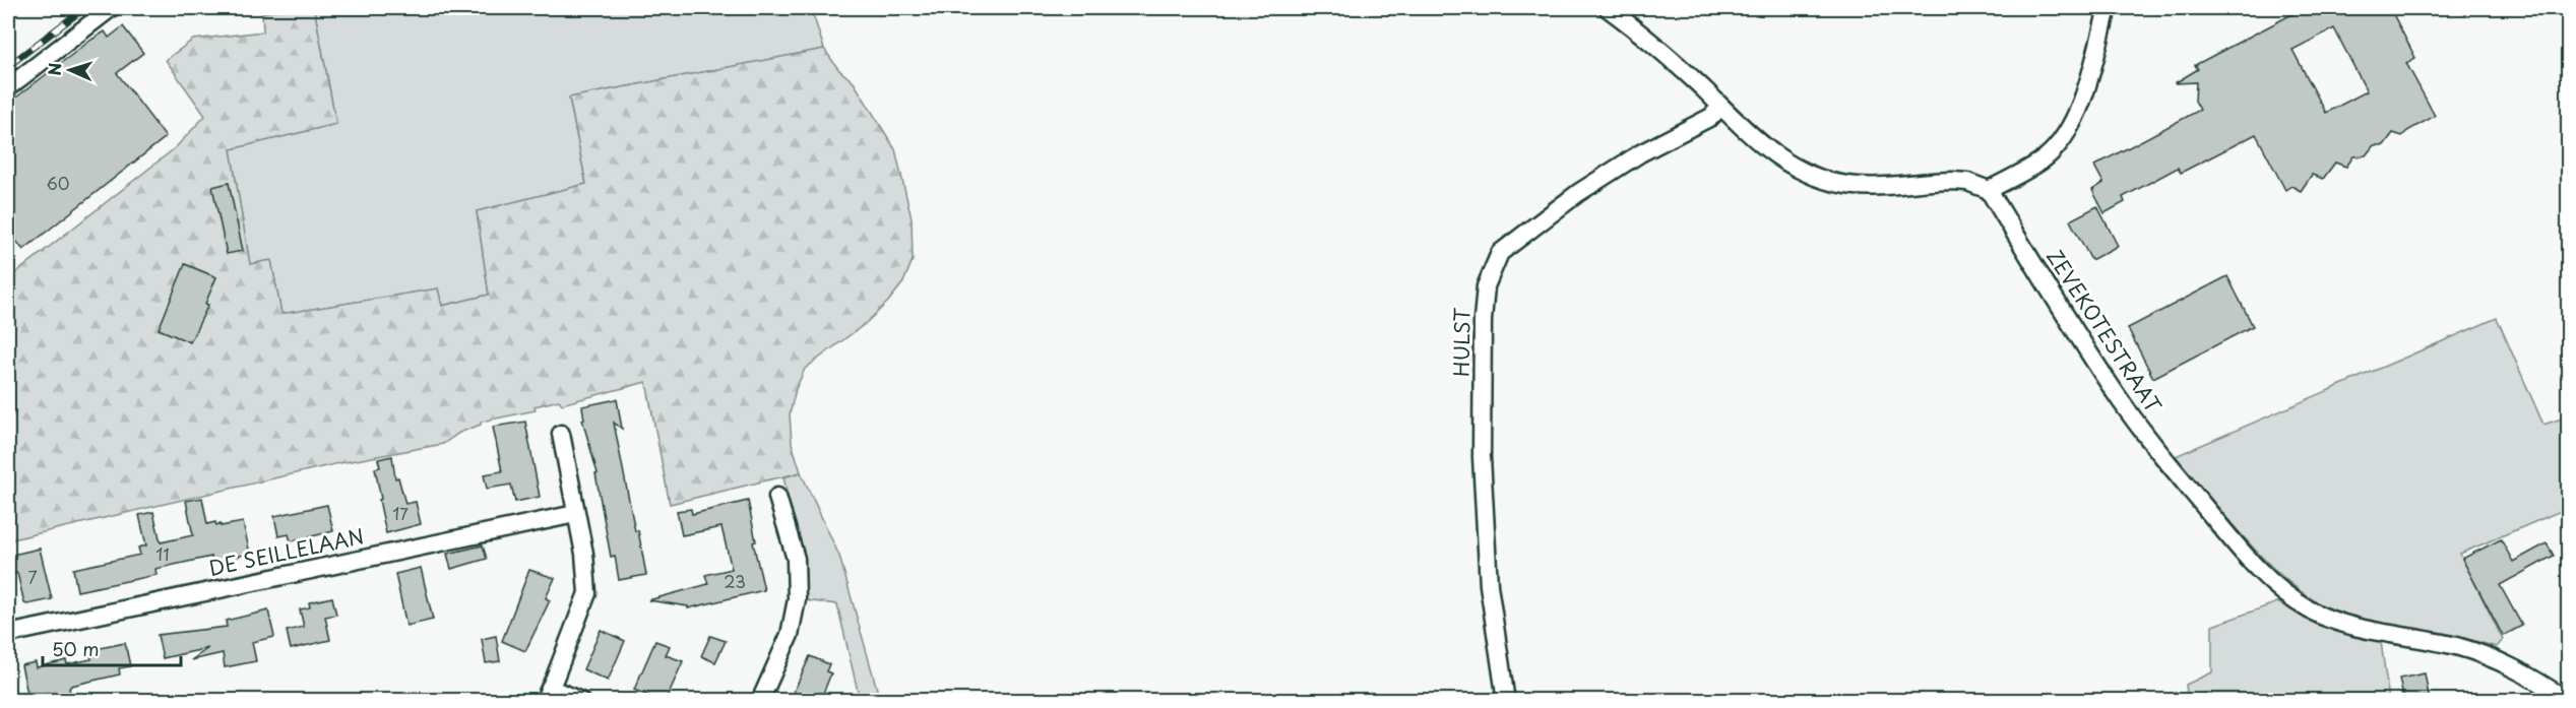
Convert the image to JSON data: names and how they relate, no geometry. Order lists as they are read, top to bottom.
{
  "streets": {
    "street": ["ZEVEKOTESTRAAT", "HULST", "DE SEILLELAAN"]
  },
  "house_numbers": [
    "60",
    "17",
    "11",
    "7",
    "23"
  ],
  "scale_bar": "50 m",
  "north": "left"
}
